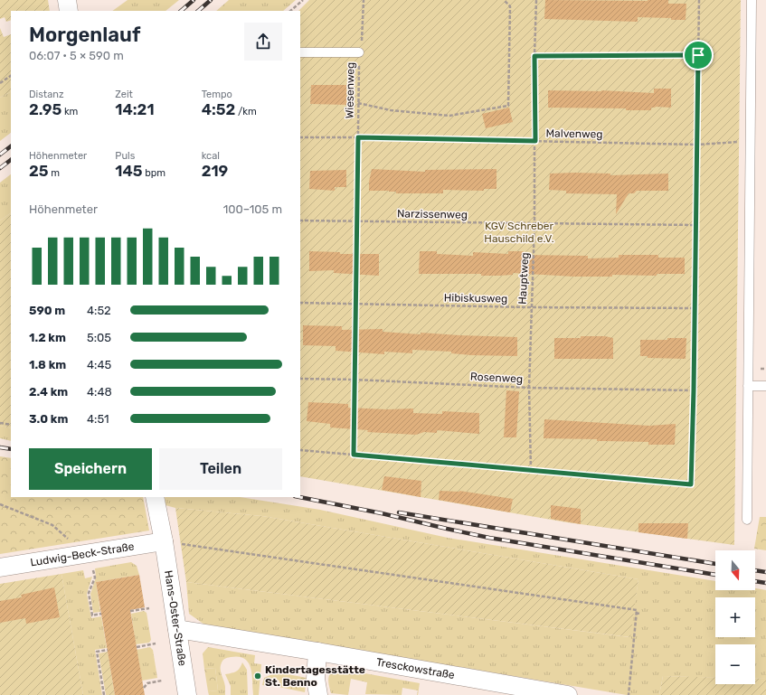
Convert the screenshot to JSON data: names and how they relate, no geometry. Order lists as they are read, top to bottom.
{
  "streets": {
    "street": ["Ludwig-Beck-Straße", "Hans-Oster-Straße", "Tresckowstraße"],
    "path": [
      "Wiesenweg",
      "Malvenweg",
      "Narzissenweg",
      "Hauptweg",
      "Hibiskusweg",
      "Rosenweg"
    ]
  },
  "crossings": [
    ["Wiesenweg", "Malvenweg"],
    ["Wiesenweg", "Narzissenweg"],
    ["Wiesenweg", "Hibiskusweg"],
    ["Wiesenweg", "Rosenweg"],
    ["Malvenweg", "Hauptweg"],
    ["Narzissenweg", "Hauptweg"],
    ["Hauptweg", "Hibiskusweg"],
    ["Hauptweg", "Rosenweg"],
    ["Ludwig-Beck-Straße", "Hans-Oster-Straße"],
    ["Hans-Oster-Straße", "Tresckowstraße"]
  ],
  "parks": ["KGV Schreber Hauschild e.V."],
  "places": ["Kindertagesstätte St. Benno"],
  "north": "bottom",
  "page": {
    "heading": ["Morgenlauf", "06:07 · 5 × 590 m"],
    "stats": [
      ["Distanz", "2.95 km"],
      ["Zeit", "14:21"],
      ["Tempo", "4:52 /km"],
      ["Höhenmeter", "25 m"],
      ["Puls", "145 bpm"],
      ["kcal", "219"]
    ],
    "chart": ["Höhenmeter", "100–105 m"],
    "list": [
      {
        "name": "590 m",
        "note": "4:52"
      },
      {
        "name": "1.2 km",
        "note": "5:05"
      },
      {
        "name": "1.8 km",
        "note": "4:45"
      },
      {
        "name": "2.4 km",
        "note": "4:48"
      },
      {
        "name": "3.0 km",
        "note": "4:51"
      }
    ],
    "buttons": ["Speichern", "Teilen"],
    "map_buttons": ["+", "−"]
  }
}
